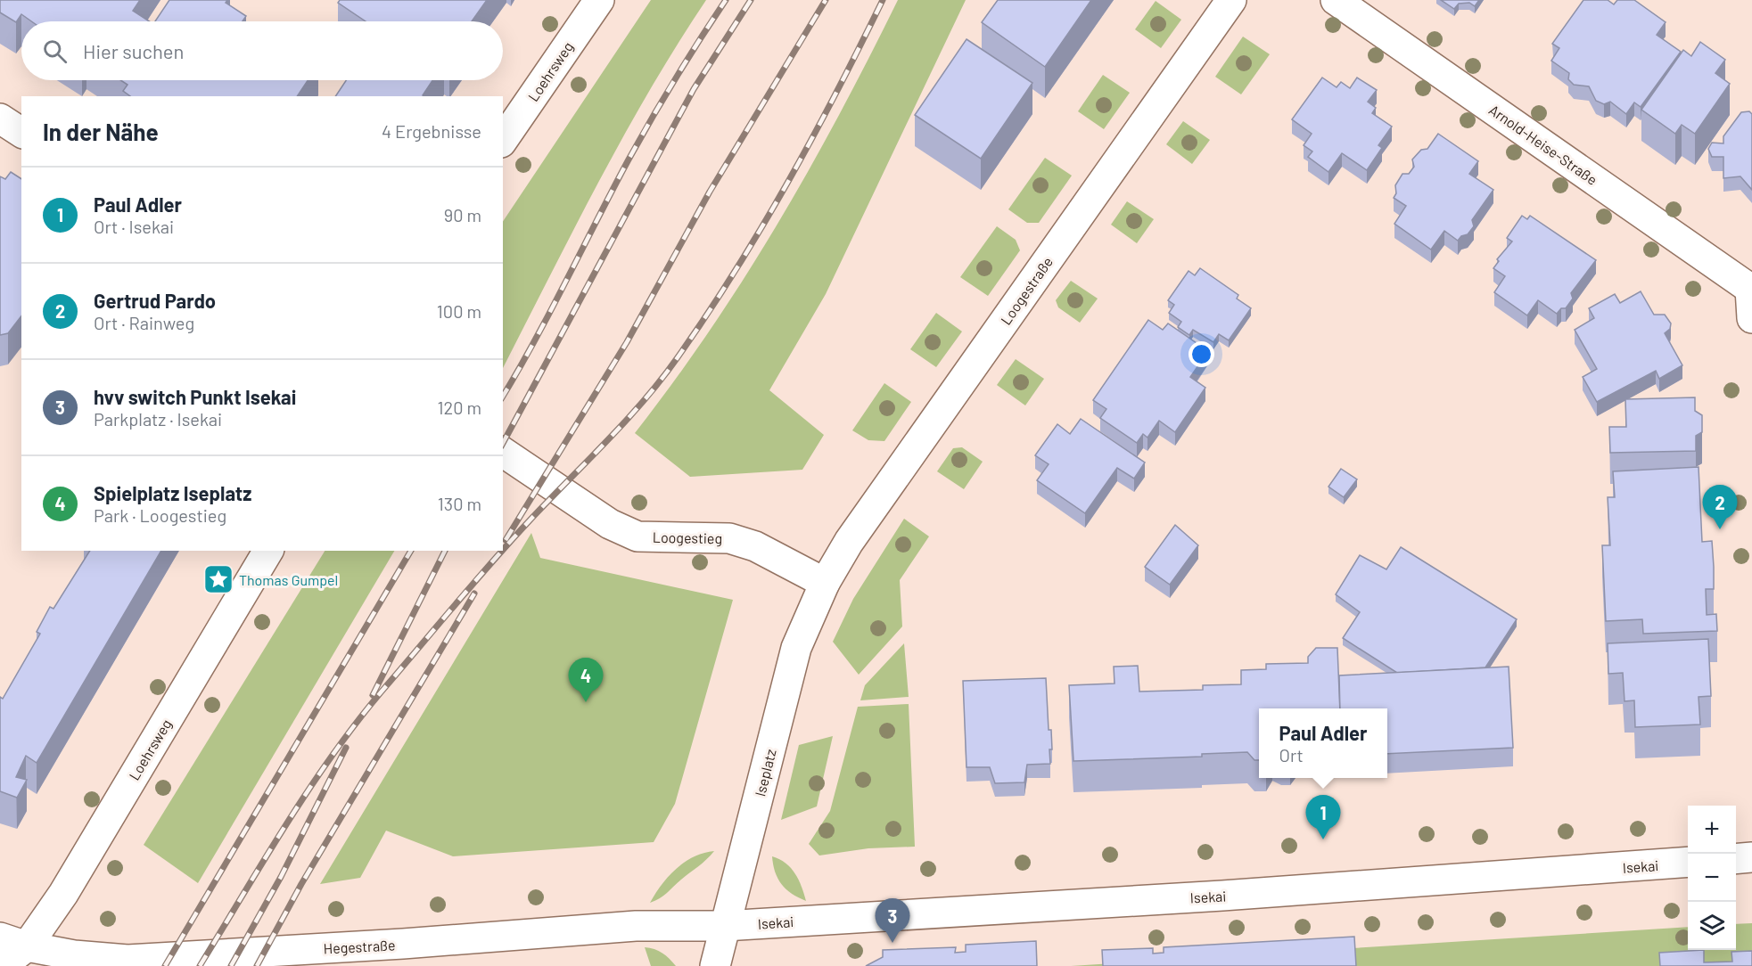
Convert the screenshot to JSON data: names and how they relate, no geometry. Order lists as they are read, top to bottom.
{
  "streets": {
    "street": [
      "Loehrsweg",
      "Arnold-Heise-Straße",
      "Loogestraße",
      "Loogestieg",
      "Iseplatz",
      "Isekai",
      "Hegestraße"
    ]
  },
  "crossings": [
    ["Loehrsweg", "Hegestraße"],
    ["Loogestraße", "Loogestieg"],
    ["Loogestraße", "Iseplatz"],
    ["Loogestieg", "Iseplatz"],
    ["Iseplatz", "Isekai"],
    ["Iseplatz", "Hegestraße"],
    ["Isekai", "Hegestraße"]
  ],
  "places": {
    "place": ["Thomas Gumpel"]
  },
  "page": {
    "search": "Hier suchen",
    "heading": ["In der Nähe", "4 Ergebnisse"],
    "list": [
      {
        "mark": "1",
        "name": "Paul Adler",
        "note": "Ort · Isekai",
        "value": "90 m"
      },
      {
        "mark": "2",
        "name": "Gertrud Pardo",
        "note": "Ort · Rainweg",
        "value": "100 m"
      },
      {
        "mark": "3",
        "name": "hvv switch Punkt Isekai",
        "note": "Parkplatz · Isekai",
        "value": "120 m"
      },
      {
        "mark": "4",
        "name": "Spielplatz Iseplatz",
        "note": "Park · Loogestieg",
        "value": "130 m"
      }
    ],
    "pins": [
      "2",
      "4",
      "1",
      "3"
    ],
    "popup": ["Paul Adler", "Ort"],
    "map_buttons": ["+", "−"]
  }
}
